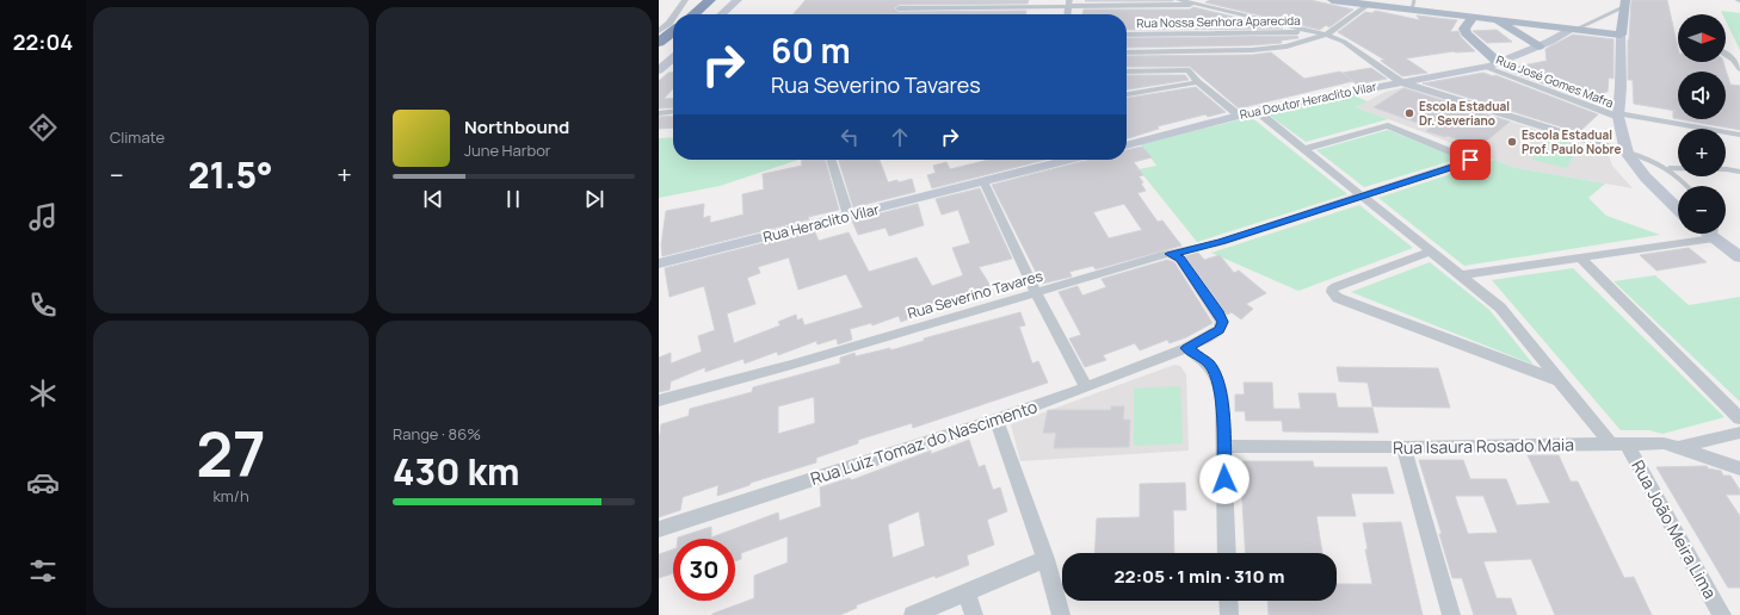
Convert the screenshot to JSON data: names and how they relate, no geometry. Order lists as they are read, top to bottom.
{
  "streets": {
    "street": [
      "Rua Nossa Senhora Aparecida",
      "Rua José Gomes Mafra",
      "Rua Doutor Heraclito Vilar",
      "Rua Heraclito Vilar",
      "Rua Severino Tavares",
      "Rua Luiz Tomaz do Nascimento",
      "Rua Isaura Rosado Maia",
      "Rua João Meira Lima"
    ]
  },
  "crossings": [
    ["Rua José Gomes Mafra", "Rua Doutor Heraclito Vilar"],
    ["Rua Doutor Heraclito Vilar", "Rua João Meira Lima"],
    ["Rua Severino Tavares", "Rua João Meira Lima"],
    ["Rua Isaura Rosado Maia", "Rua João Meira Lima"]
  ],
  "places": ["Escola Estadual Dr. Severiano", "Escola Estadual Prof. Paulo Nobre"],
  "north": "right",
  "page": {
    "tabs": "22:04",
    "tile": [
      "Climate",
      ["27", "km/h"],
      ["Range · 86%", "430 km"]
    ],
    "map_buttons": ["+", "−"],
    "turn": ["60 m", "Rua Severino Tavares"],
    "song": ["Northbound", "June Harbor"],
    "heat": ["−", "21.5°", "+"],
    "limit": "30",
    "trip": "22:05 · 1 min · 310 m"
  }
}
